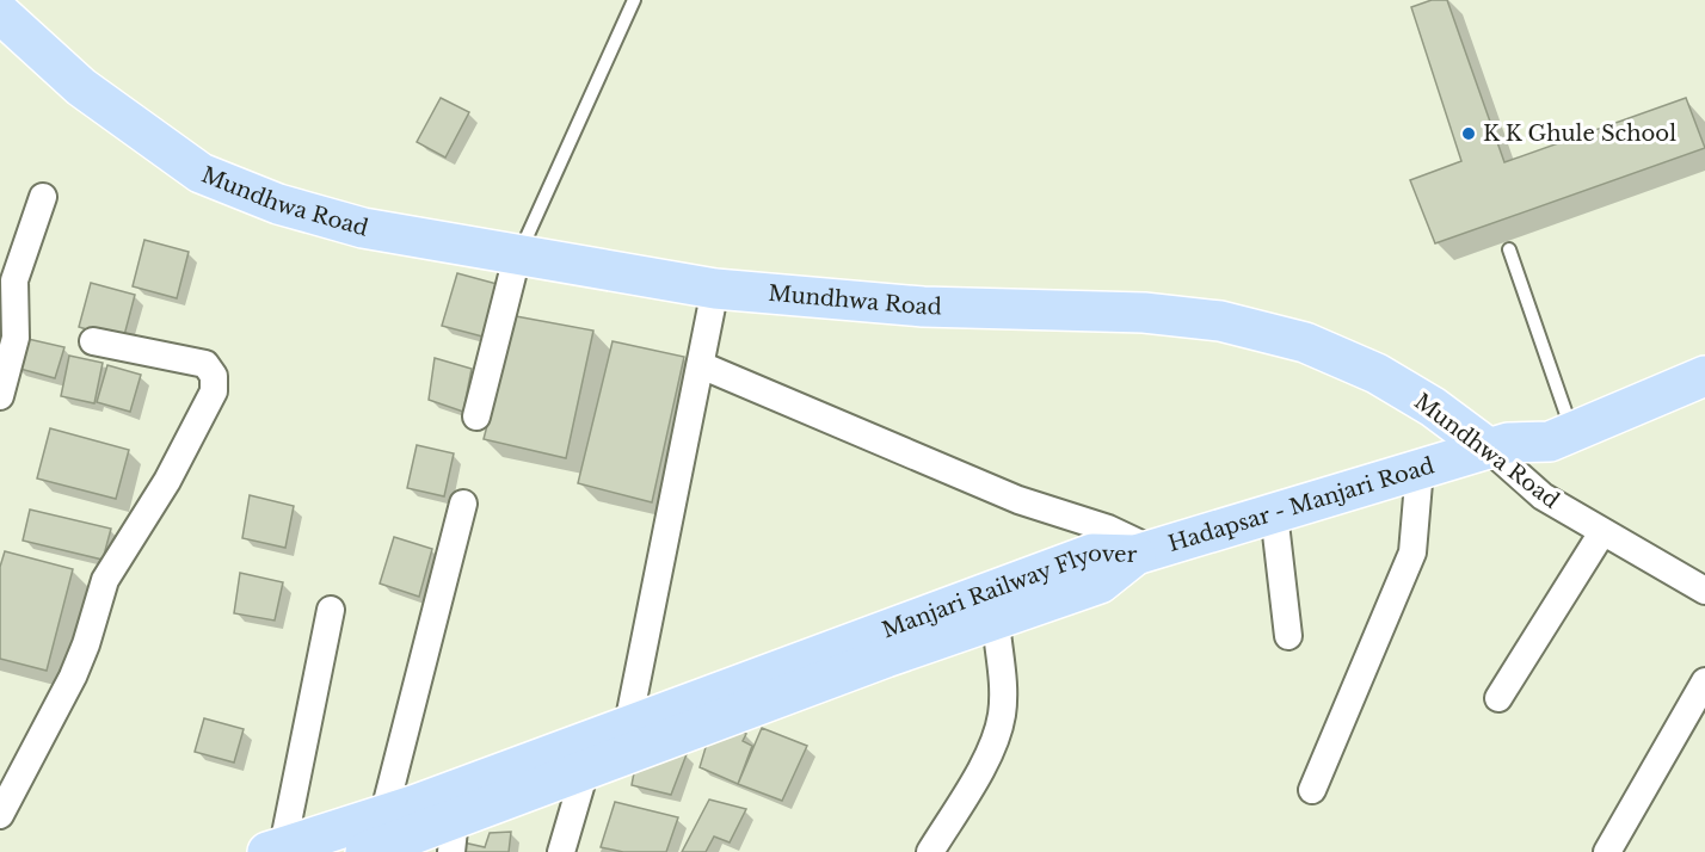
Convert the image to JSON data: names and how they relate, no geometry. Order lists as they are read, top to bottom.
{
  "streets": {
    "main road": ["Mundhwa Road", "Hadapsar - Manjari Road", "Manjari Railway Flyover"]
  },
  "crossings": [
    ["Mundhwa Road", "Hadapsar - Manjari Road"],
    ["Hadapsar - Manjari Road", "Manjari Railway Flyover"]
  ],
  "places": ["K K Ghule School"]
}
